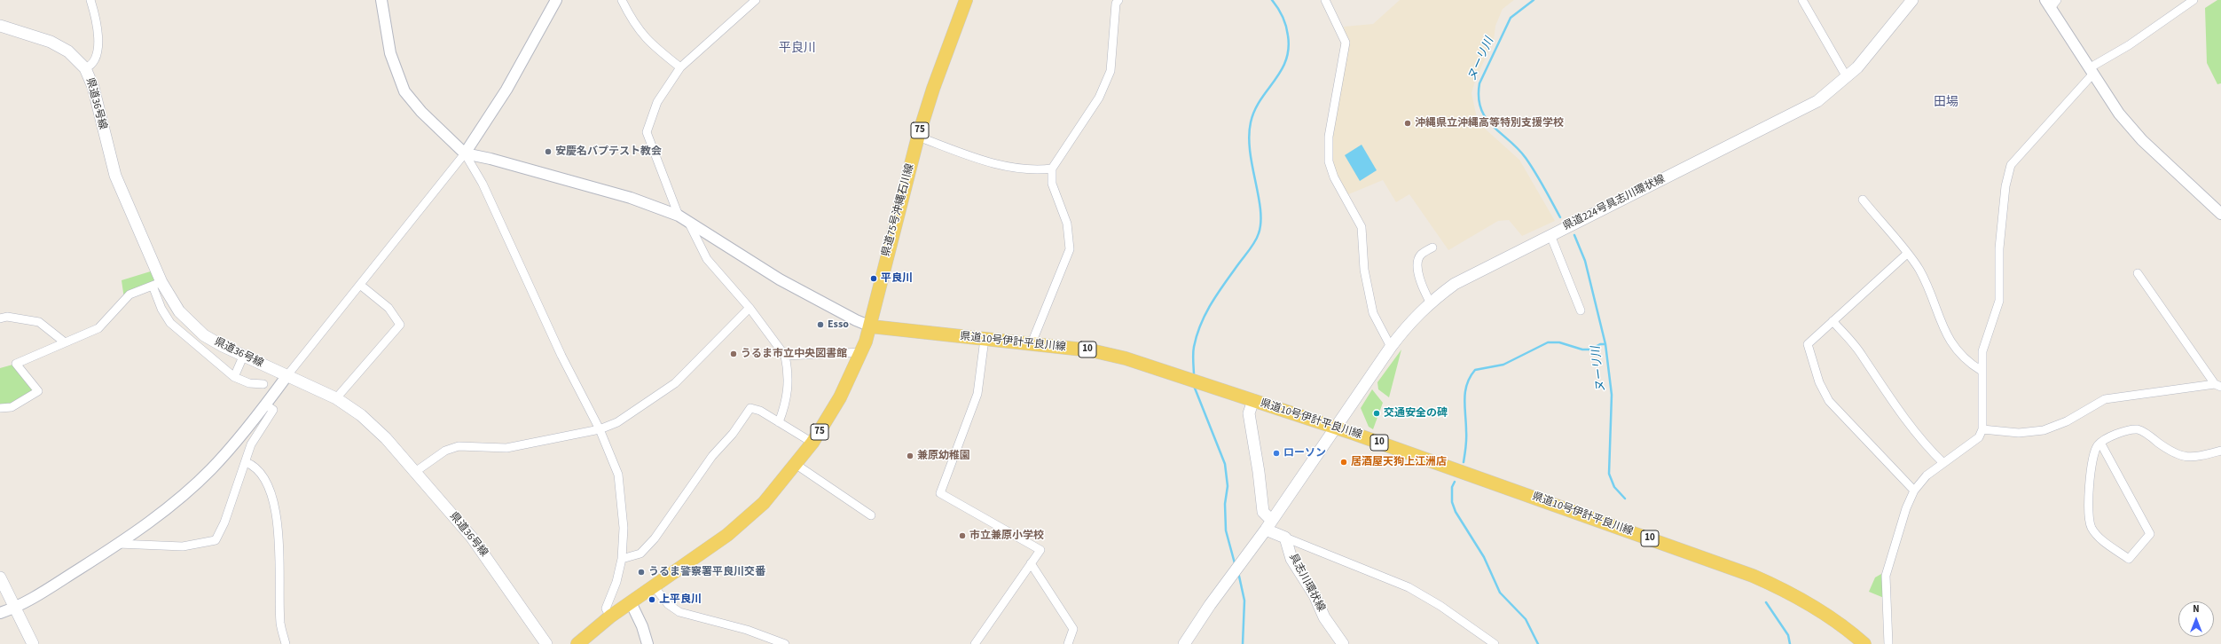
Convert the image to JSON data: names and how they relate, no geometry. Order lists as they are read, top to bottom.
{
  "streets": {
    "main road": [
      "県道36号線",
      "75",
      "県道224号具志川環状線",
      "県道75号沖縄石川線",
      "県道10号伊計平良川線",
      "10",
      "具志川環状線"
    ]
  },
  "crossings": [
    ["県道224号具志川環状線", "県道10号伊計平良川線"],
    ["県道75号沖縄石川線", "県道10号伊計平良川線"]
  ],
  "districts": ["平良川", "田場"],
  "water": ["ヌーリ川"],
  "places": [
    "沖縄県立沖縄高等特別支援学校",
    "安慶名バプテスト教会",
    "平良川",
    "Esso",
    "うるま市立中央図書館",
    "交通安全の碑",
    "ローソン",
    "兼原幼稚園",
    "居酒屋天狗上江洲店",
    "市立兼原小学校",
    "うるま警察署平良川交番",
    "上平良川"
  ],
  "north": "top"
}
